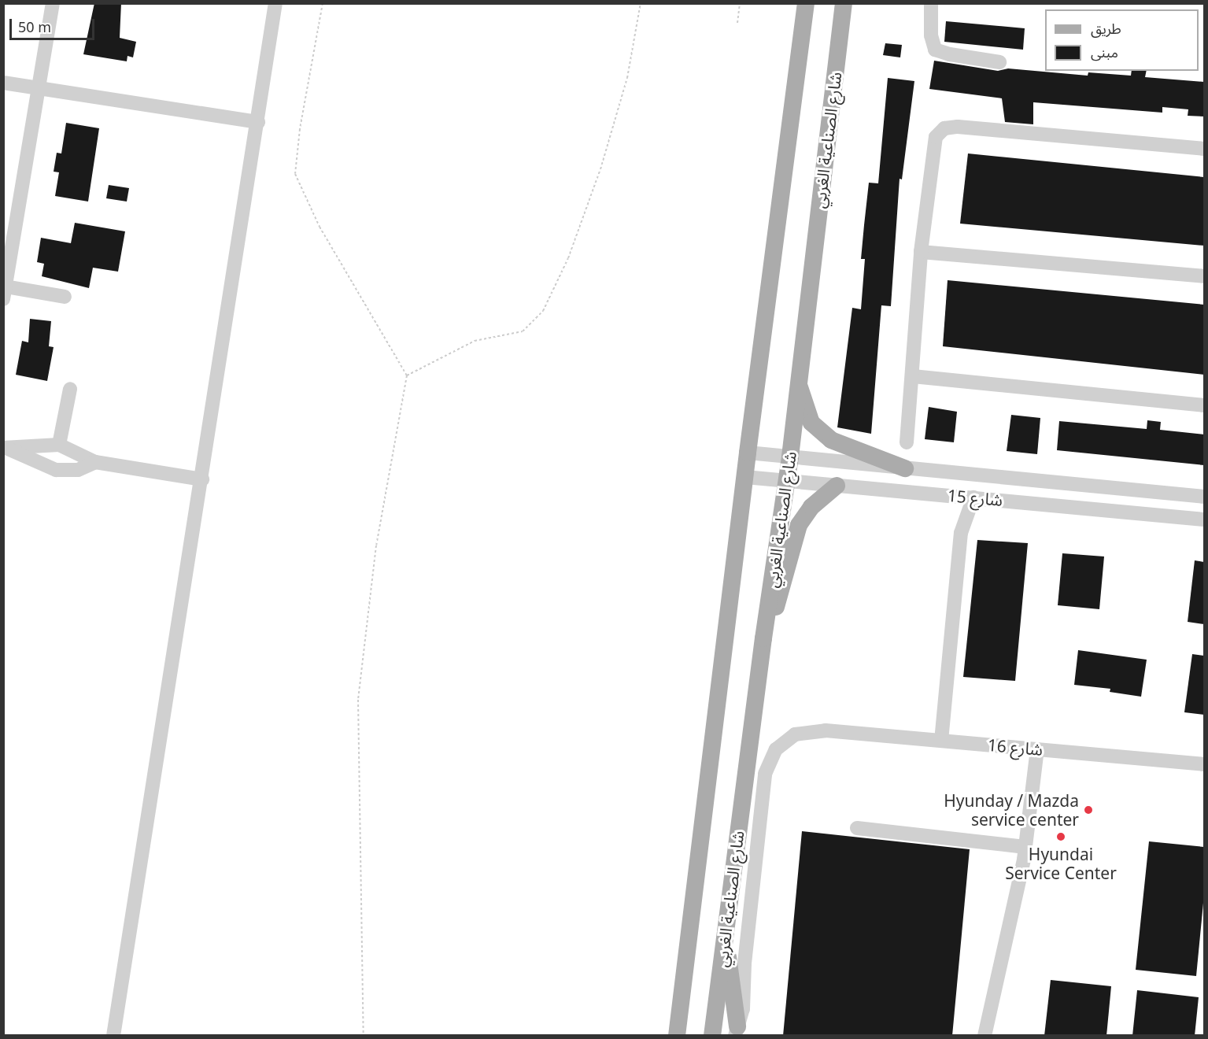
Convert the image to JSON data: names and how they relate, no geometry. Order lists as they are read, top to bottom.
{
  "streets": {
    "main road": ["شارع الصناعية الغربي"],
    "street": ["شارع 15", "شارع 16"]
  },
  "crossings": [
    ["شارع الصناعية الغربي", "شارع 15"],
    ["شارع الصناعية الغربي", "شارع 16"]
  ],
  "places": ["Hyunday / Mazda service center", "Hyundai Service Center"],
  "legend": ["طريق", "مبنى"],
  "scale_bar": "50 m"
}
